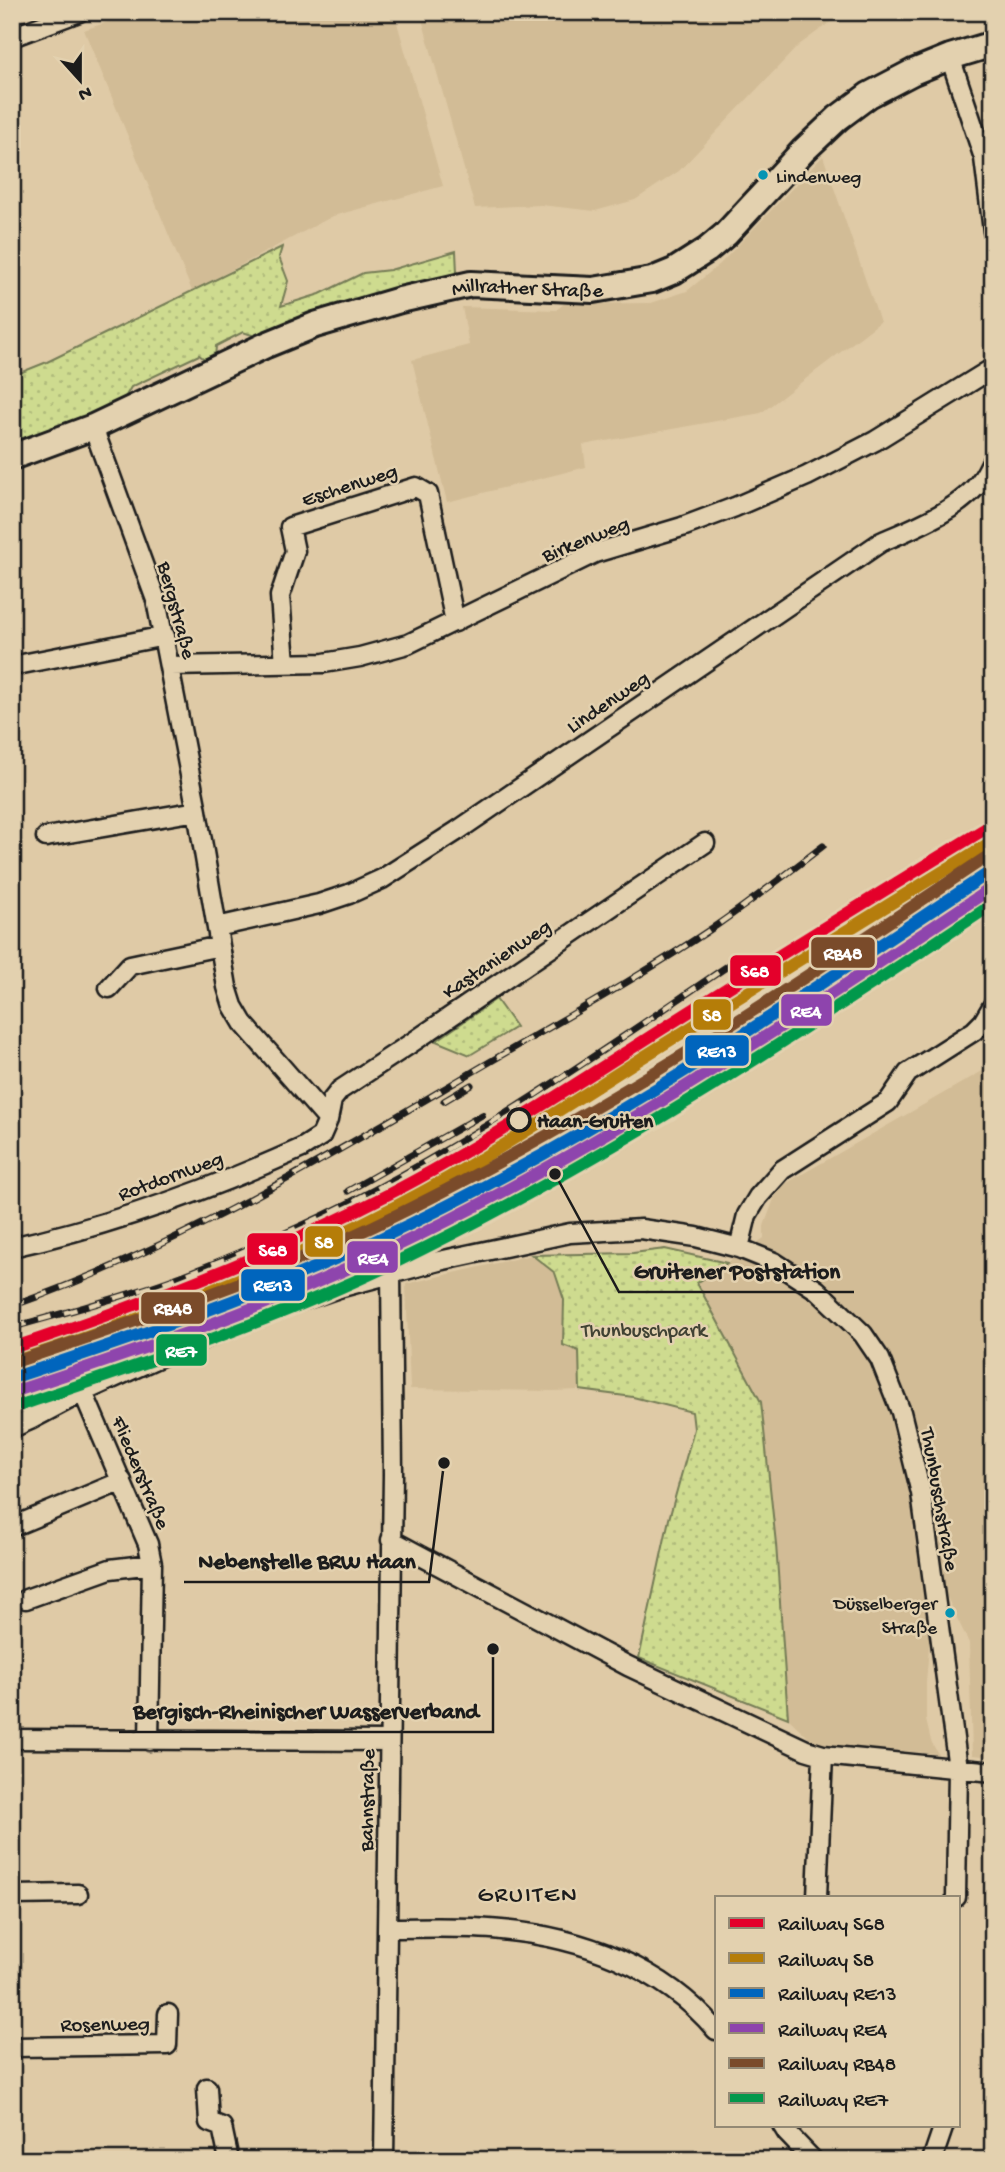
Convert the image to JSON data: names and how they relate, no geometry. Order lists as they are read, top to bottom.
{
  "streets": {
    "main road": ["Millrather Straße"],
    "street": [
      "Eschenweg",
      "Birkenweg",
      "Bergstraße",
      "Lindenweg",
      "Kastanienweg",
      "Rotdornweg",
      "Fliederstraße",
      "Thunbuschstraße",
      "Bahnstraße",
      "Rosenweg"
    ]
  },
  "crossings": [
    ["Millrather Straße", "Bergstraße"],
    ["Eschenweg", "Birkenweg"],
    ["Birkenweg", "Bergstraße"],
    ["Bergstraße", "Lindenweg"],
    ["Bergstraße", "Kastanienweg"],
    ["Bergstraße", "Rotdornweg"],
    ["Kastanienweg", "Rotdornweg"],
    ["Fliederstraße", "Thunbuschstraße"],
    ["Thunbuschstraße", "Bahnstraße"]
  ],
  "districts": ["GRUITEN"],
  "parks": ["Thunbuschpark"],
  "places": [
    "Lindenweg",
    "Haan-Gruiten",
    "Gruitener Poststation",
    "Nebenstelle BRW Haan",
    "Düsselberger Straße",
    "Bergisch-Rheinischer Wasserverband"
  ],
  "lines": [
    "rail line S68",
    "rail line S8",
    "rail line RB48",
    "rail line RE13",
    "rail line RE4",
    "rail line RE7"
  ],
  "legend": [
    "Railway S68",
    "Railway S8",
    "Railway RE13",
    "Railway RE4",
    "Railway RB48",
    "Railway RE7"
  ],
  "north": "bottom"
}
